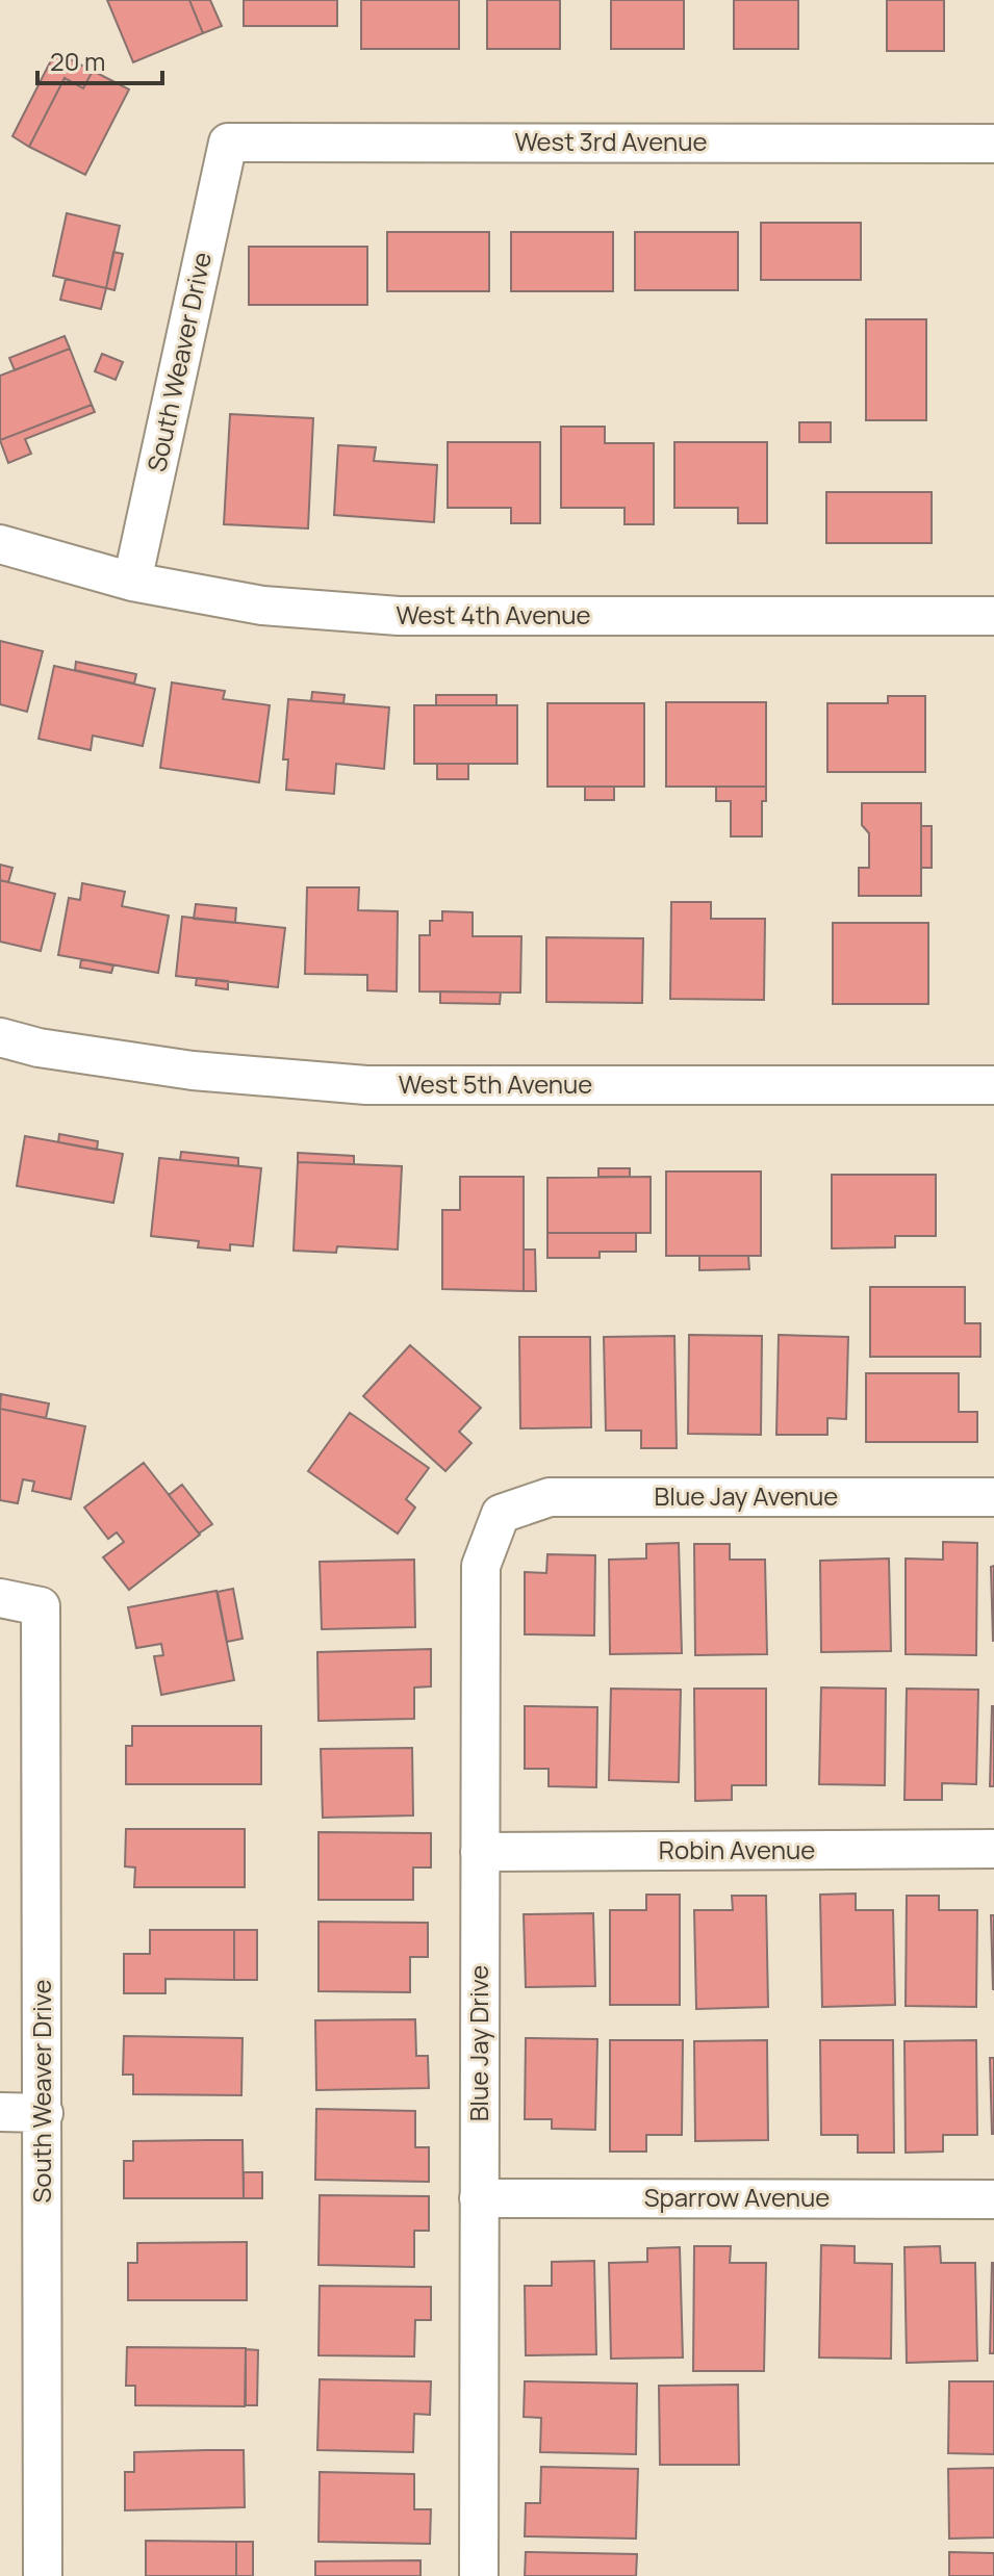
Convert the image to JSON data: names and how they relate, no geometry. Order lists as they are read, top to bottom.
{
  "streets": {
    "street": [
      "West 3rd Avenue",
      "South Weaver Drive",
      "West 4th Avenue",
      "West 5th Avenue",
      "Blue Jay Avenue",
      "Robin Avenue",
      "Blue Jay Drive",
      "Sparrow Avenue"
    ]
  },
  "crossings": [
    ["West 3rd Avenue", "South Weaver Drive"],
    ["South Weaver Drive", "West 4th Avenue"],
    ["Blue Jay Avenue", "Blue Jay Drive"],
    ["Robin Avenue", "Blue Jay Drive"],
    ["Blue Jay Drive", "Sparrow Avenue"]
  ],
  "scale_bar": "20 m"
}
